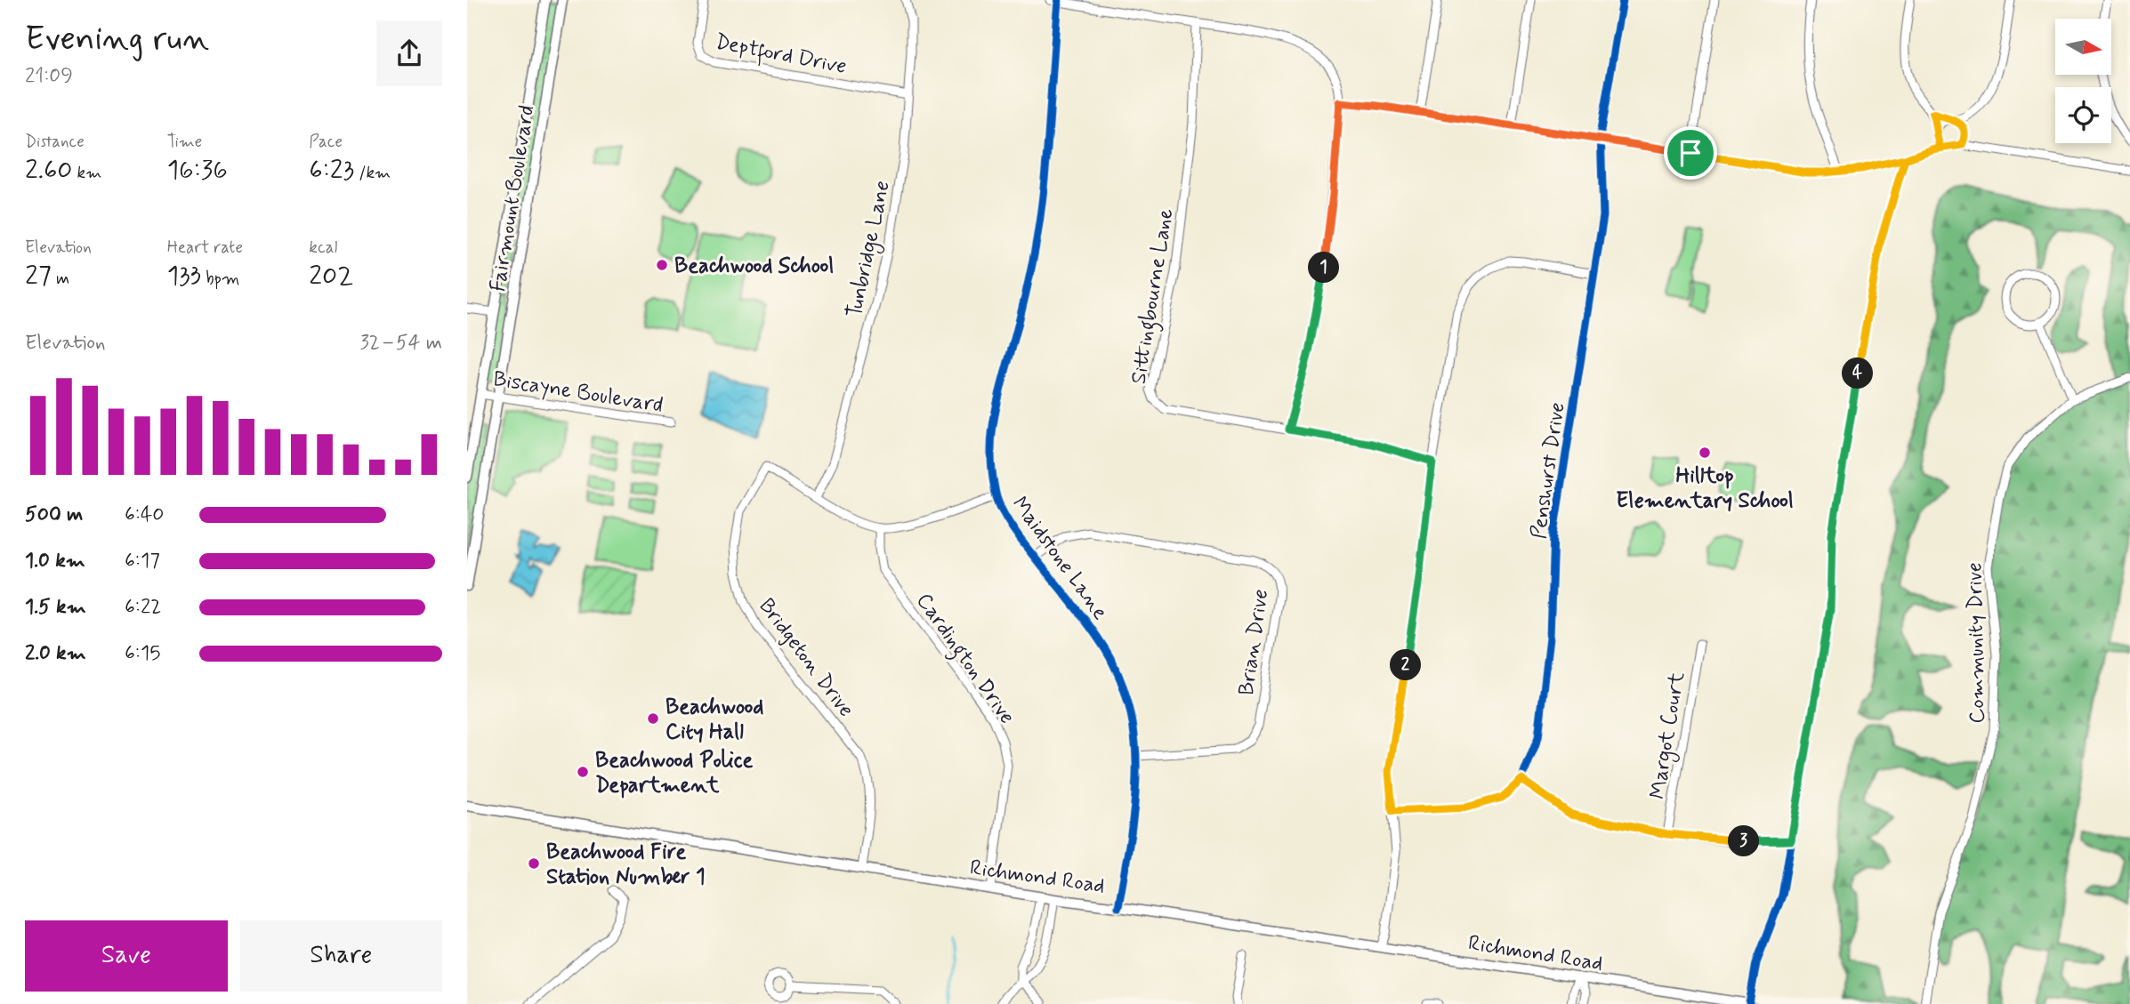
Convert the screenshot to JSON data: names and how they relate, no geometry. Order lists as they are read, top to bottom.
{
  "streets": {
    "main road": ["Fairmount Boulevard", "Richmond Road"],
    "street": [
      "Deptford Drive",
      "Tunbridge Lane",
      "Sittingbourne Lane",
      "Biscayne Boulevard",
      "Penshurst Drive",
      "Maidstone Lane",
      "Brian Drive",
      "Community Drive",
      "Bridgeton Drive",
      "Cardington Drive",
      "Margot Court"
    ]
  },
  "crossings": [
    ["Deptford Drive", "Tunbridge Lane"],
    ["Fairmount Boulevard", "Biscayne Boulevard"],
    ["Tunbridge Lane", "Bridgeton Drive"],
    ["Maidstone Lane", "Brian Drive"],
    ["Maidstone Lane", "Richmond Road"],
    ["Bridgeton Drive", "Richmond Road"],
    ["Cardington Drive", "Richmond Road"]
  ],
  "places": [
    "Beachwood School",
    "Hilltop Elementary School",
    "Beachwood City Hall",
    "Beachwood Police Department",
    "Beachwood Fire Station Number 1"
  ],
  "north": "right",
  "page": {
    "heading": ["Evening run", "21:09"],
    "stats": [
      ["Distance", "2.60 km"],
      ["Time", "16:36"],
      ["Pace", "6:23 /km"],
      ["Elevation", "27 m"],
      ["Heart rate", "133 bpm"],
      ["kcal", "202"]
    ],
    "pins": [
      "1",
      "4",
      "2",
      "3"
    ],
    "chart": ["Elevation", "32–54 m"],
    "list": [
      {
        "name": "500 m",
        "note": "6:40"
      },
      {
        "name": "1.0 km",
        "note": "6:17"
      },
      {
        "name": "1.5 km",
        "note": "6:22"
      },
      {
        "name": "2.0 km",
        "note": "6:15"
      }
    ],
    "buttons": ["Save", "Share"]
  }
}
